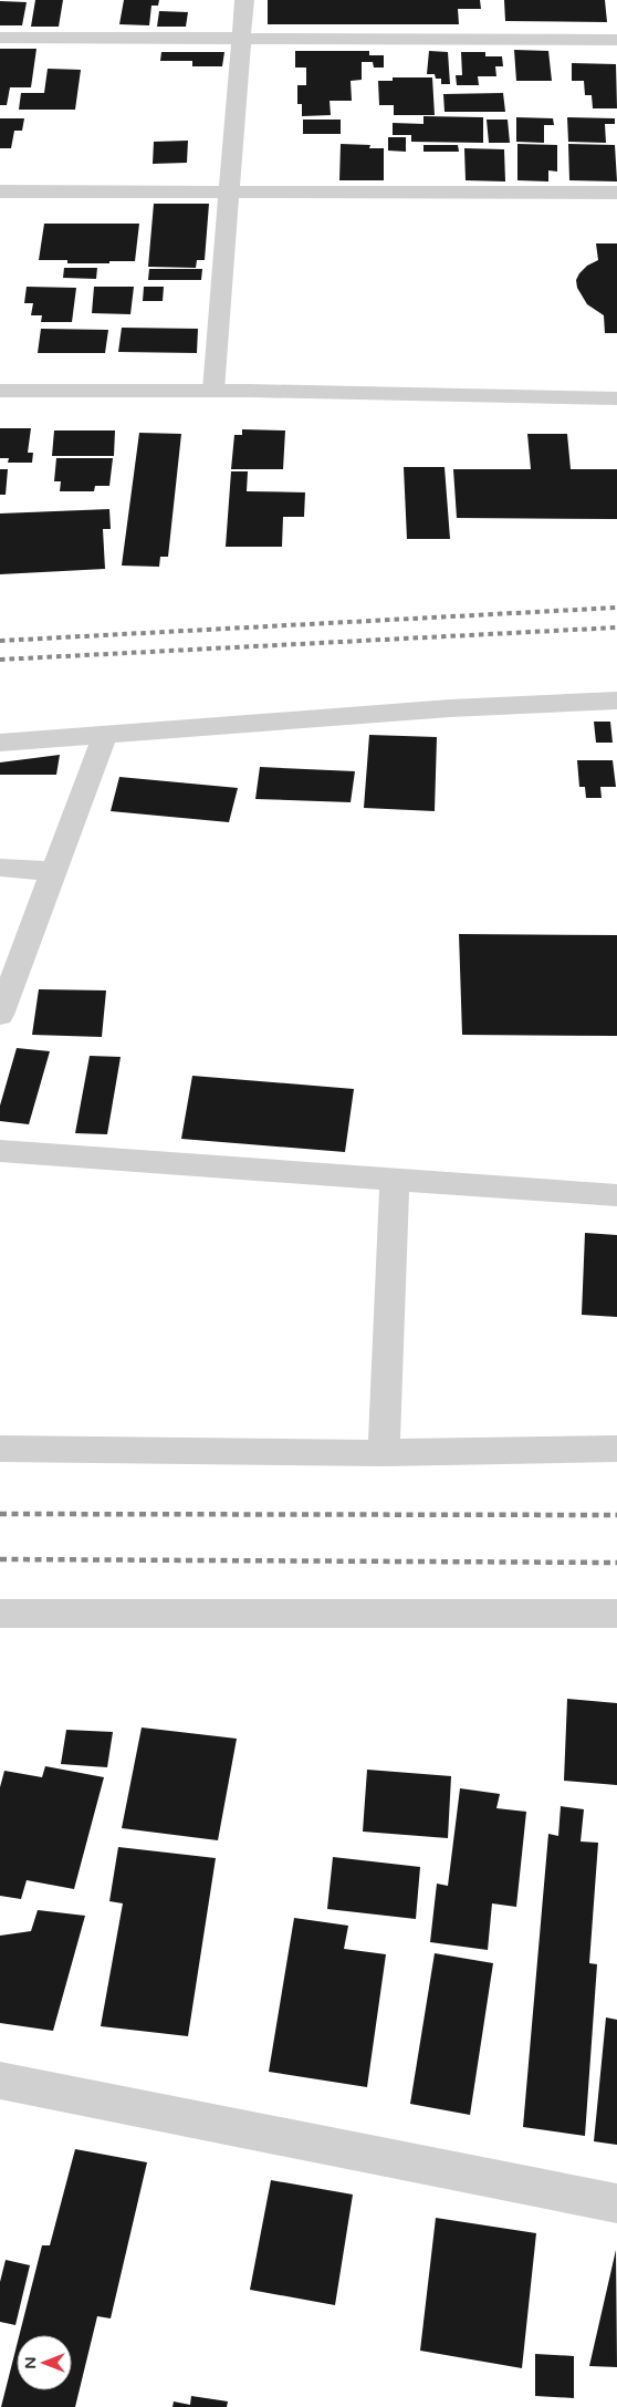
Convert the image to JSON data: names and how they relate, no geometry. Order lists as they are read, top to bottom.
{
  "north": "left"
}
